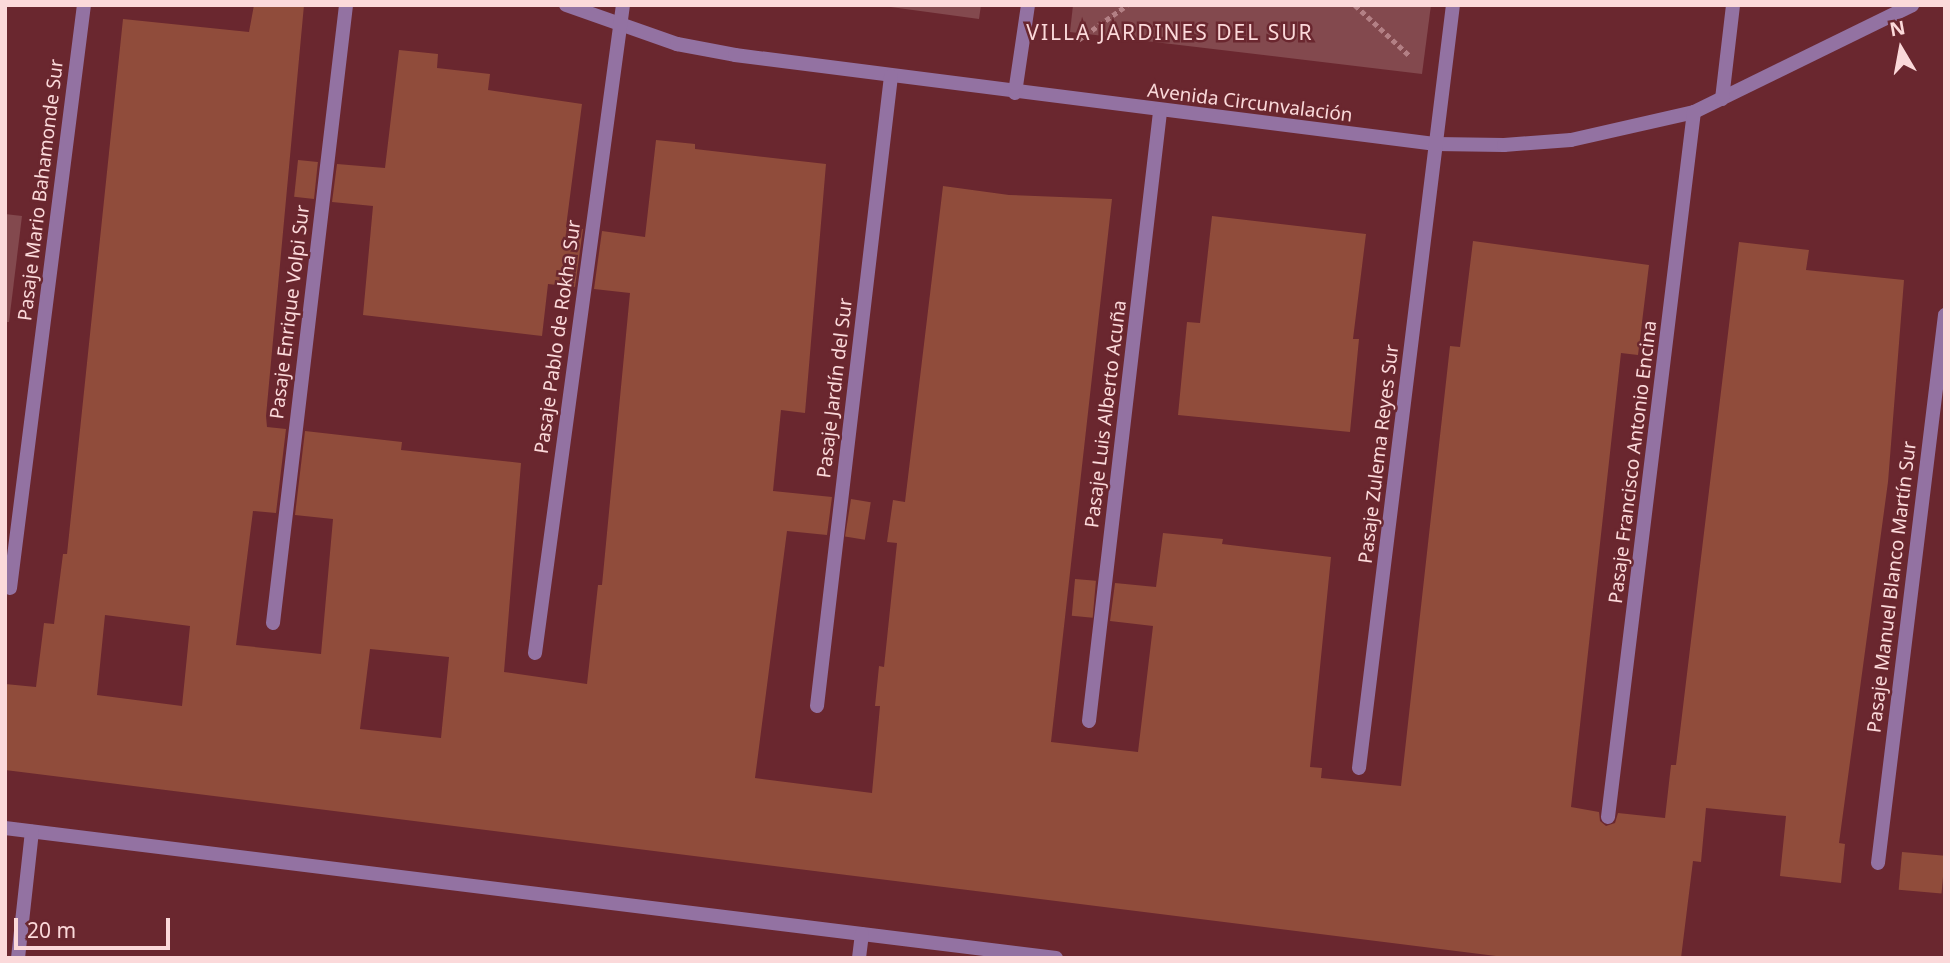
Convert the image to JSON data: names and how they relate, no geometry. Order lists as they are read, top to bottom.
{
  "streets": {
    "street": [
      "Avenida Circunvalación",
      "Pasaje Mario Bahamonde Sur",
      "Pasaje Enrique Volpi Sur",
      "Pasaje Pablo de Rokha Sur",
      "Pasaje Jardín del Sur",
      "Pasaje Luis Alberto Acuña",
      "Pasaje Zulema Reyes Sur",
      "Pasaje Francisco Antonio Encina",
      "Pasaje Manuel Blanco Martín Sur"
    ]
  },
  "crossings": [
    ["Avenida Circunvalación", "Pasaje Pablo de Rokha Sur"],
    ["Avenida Circunvalación", "Pasaje Jardín del Sur"],
    ["Avenida Circunvalación", "Pasaje Luis Alberto Acuña"],
    ["Avenida Circunvalación", "Pasaje Zulema Reyes Sur"],
    ["Avenida Circunvalación", "Pasaje Francisco Antonio Encina"]
  ],
  "districts": ["VILLA JARDINES DEL SUR"],
  "scale_bar": "20 m",
  "north": "top"
}
